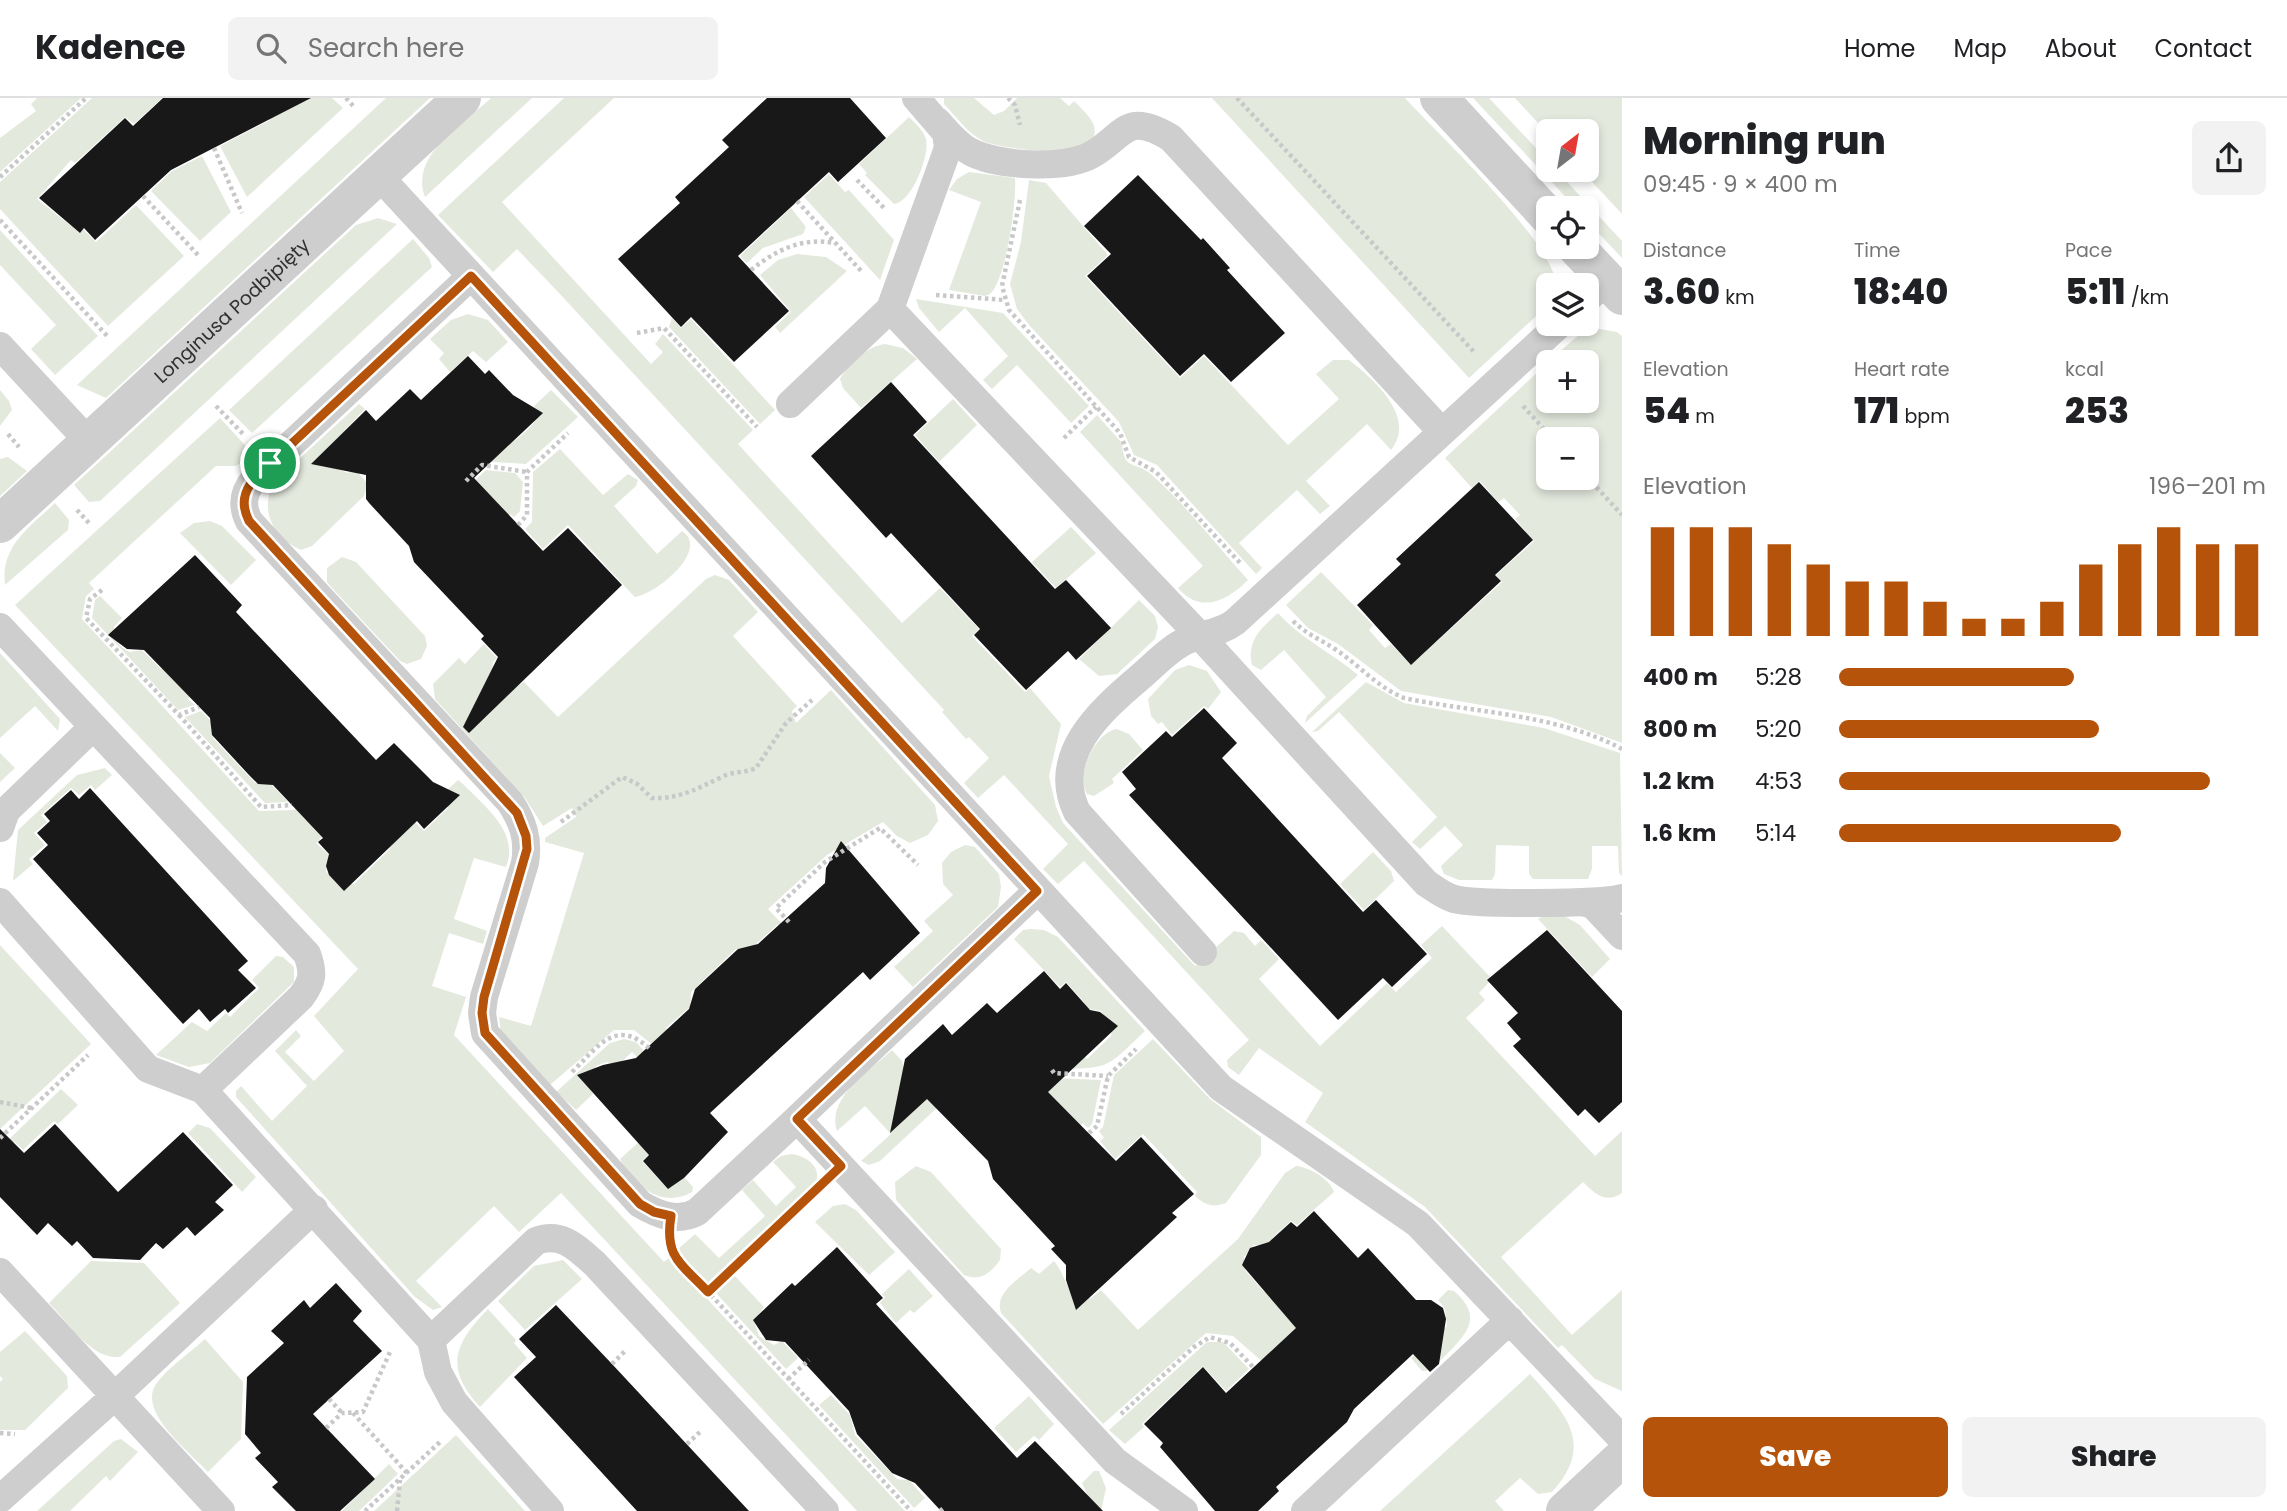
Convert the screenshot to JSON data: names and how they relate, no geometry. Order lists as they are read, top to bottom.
{
  "streets": {
    "street": ["Longinusa Podbipięty"]
  },
  "north": "top right",
  "page": {
    "header": "Kadence",
    "search": "Search here",
    "nav": [
      "Home",
      "Map",
      "About",
      "Contact"
    ],
    "heading": ["Morning run", "09:45 · 9 × 400 m"],
    "map_buttons": ["+", "−"],
    "stats": [
      ["Distance", "3.60 km"],
      ["Time", "18:40"],
      ["Pace", "5:11 /km"],
      ["Elevation", "54 m"],
      ["Heart rate", "171 bpm"],
      ["kcal", "253"]
    ],
    "chart": ["Elevation", "196–201 m"],
    "list": [
      {
        "name": "400 m",
        "note": "5:28"
      },
      {
        "name": "800 m",
        "note": "5:20"
      },
      {
        "name": "1.2 km",
        "note": "4:53"
      },
      {
        "name": "1.6 km",
        "note": "5:14"
      }
    ],
    "buttons": ["Save", "Share"]
  }
}
